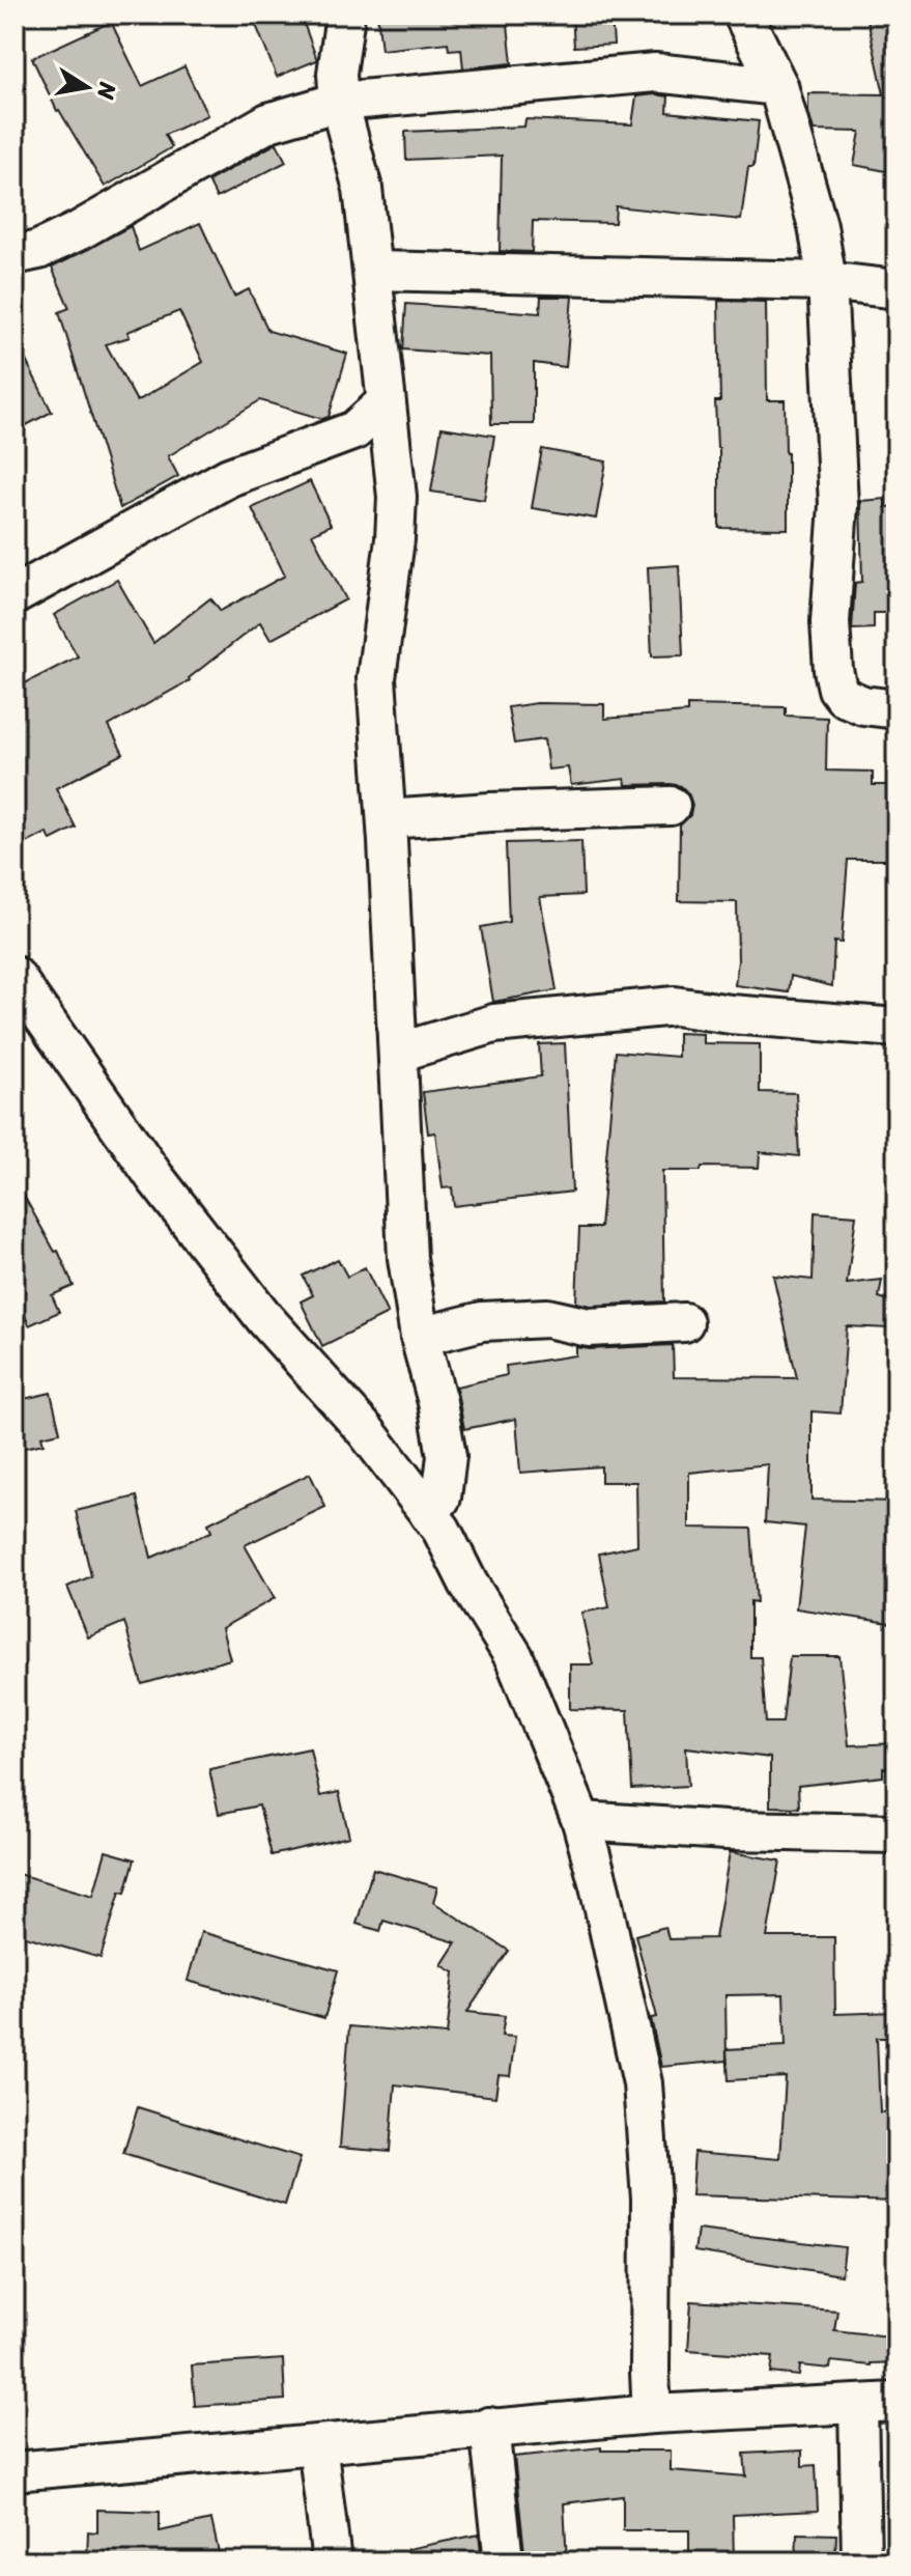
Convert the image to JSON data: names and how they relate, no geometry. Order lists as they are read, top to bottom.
{
  "north": "right"
}
